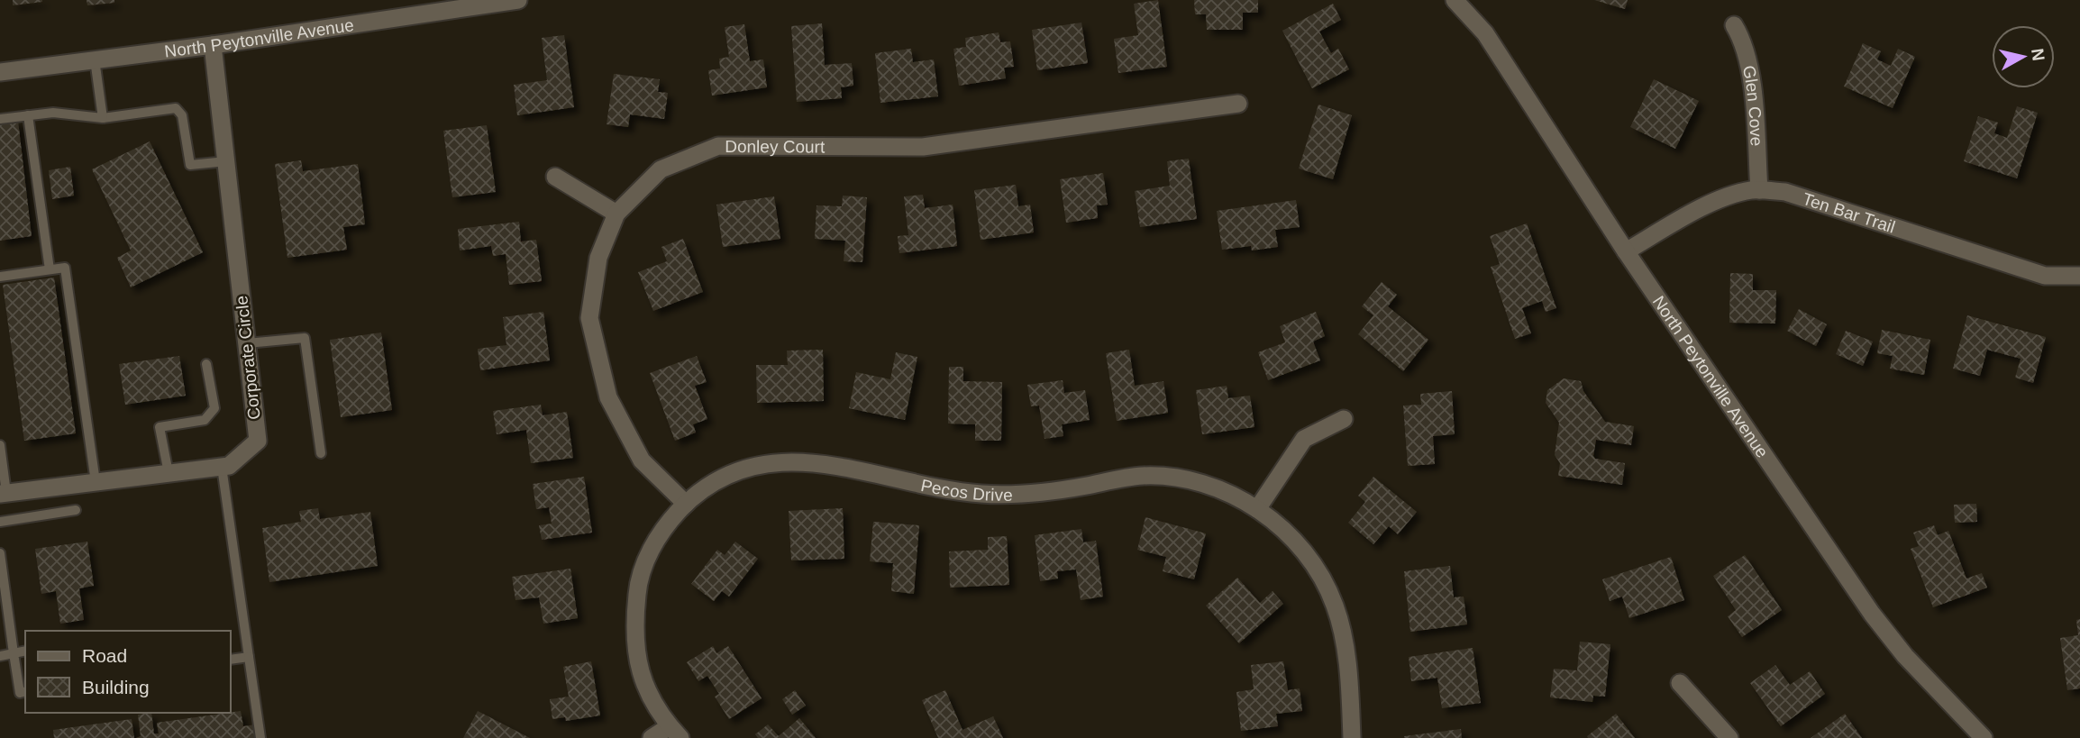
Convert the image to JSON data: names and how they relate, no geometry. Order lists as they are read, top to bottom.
{
  "streets": {
    "street": [
      "North Peytonville Avenue",
      "Glen Cove",
      "Donley Court",
      "Ten Bar Trail",
      "Corporate Circle",
      "Pecos Drive"
    ]
  },
  "crossings": [
    ["North Peytonville Avenue", "Ten Bar Trail"],
    ["North Peytonville Avenue", "Corporate Circle"],
    ["Glen Cove", "Ten Bar Trail"],
    ["Donley Court", "Pecos Drive"]
  ],
  "legend": ["Road", "Building"],
  "north": "right"
}
